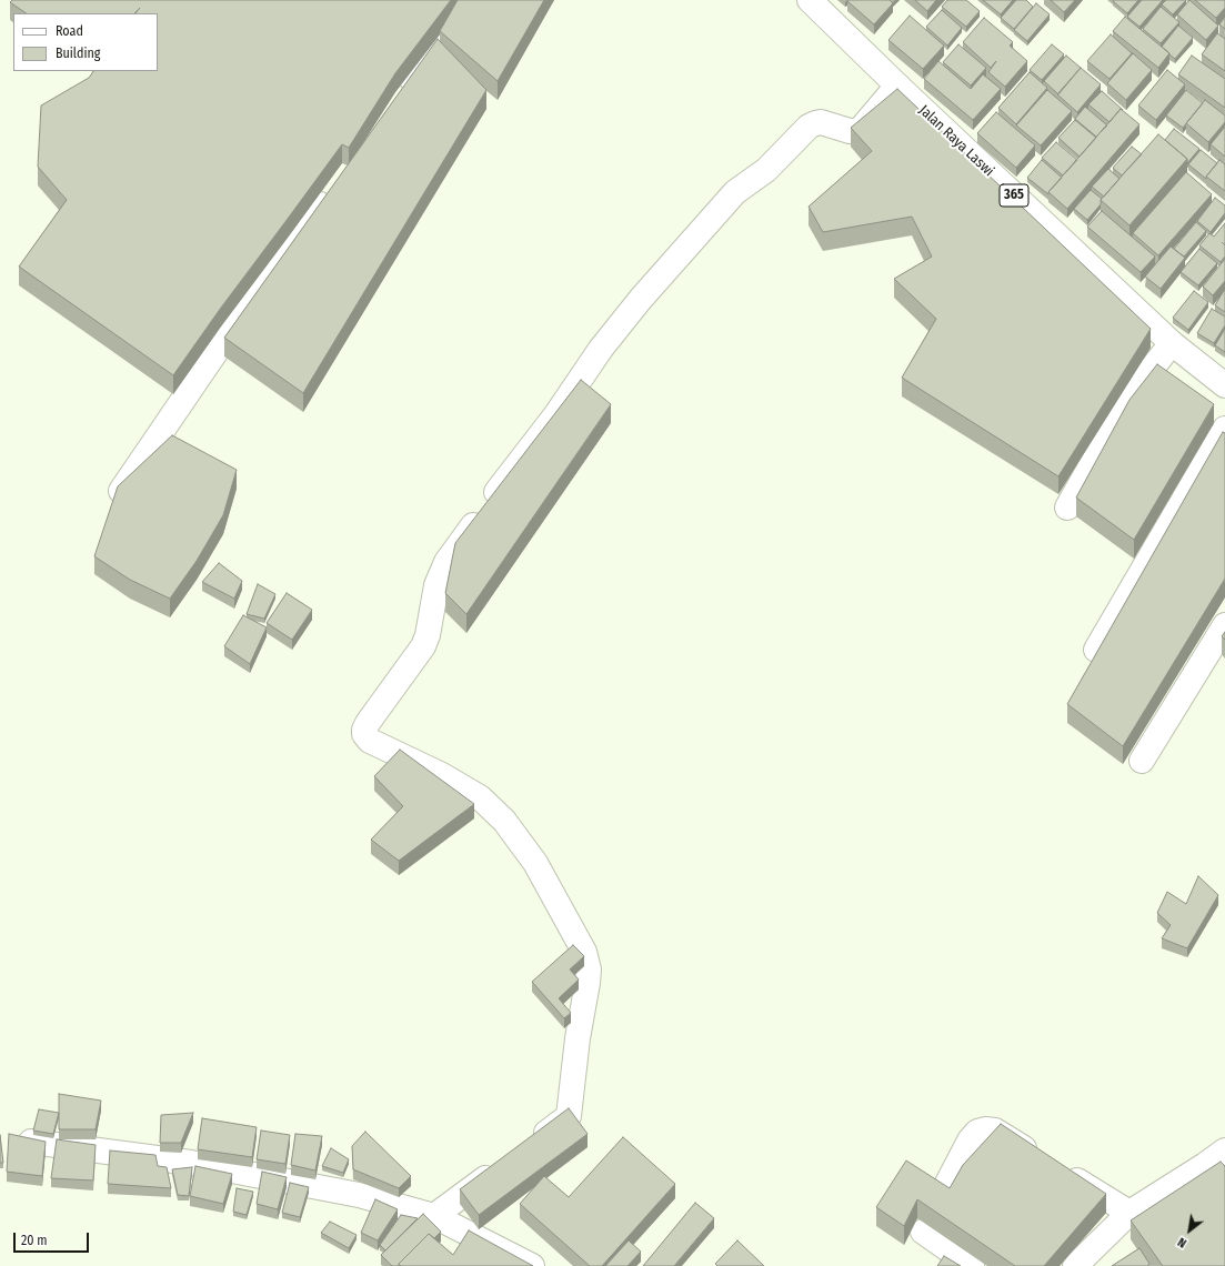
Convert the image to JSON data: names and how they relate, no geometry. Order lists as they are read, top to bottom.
{
  "streets": {
    "street": ["Jalan Raya Laswi", "365"]
  },
  "legend": ["Road", "Building"],
  "scale_bar": "20 m",
  "north": "bottom left"
}
